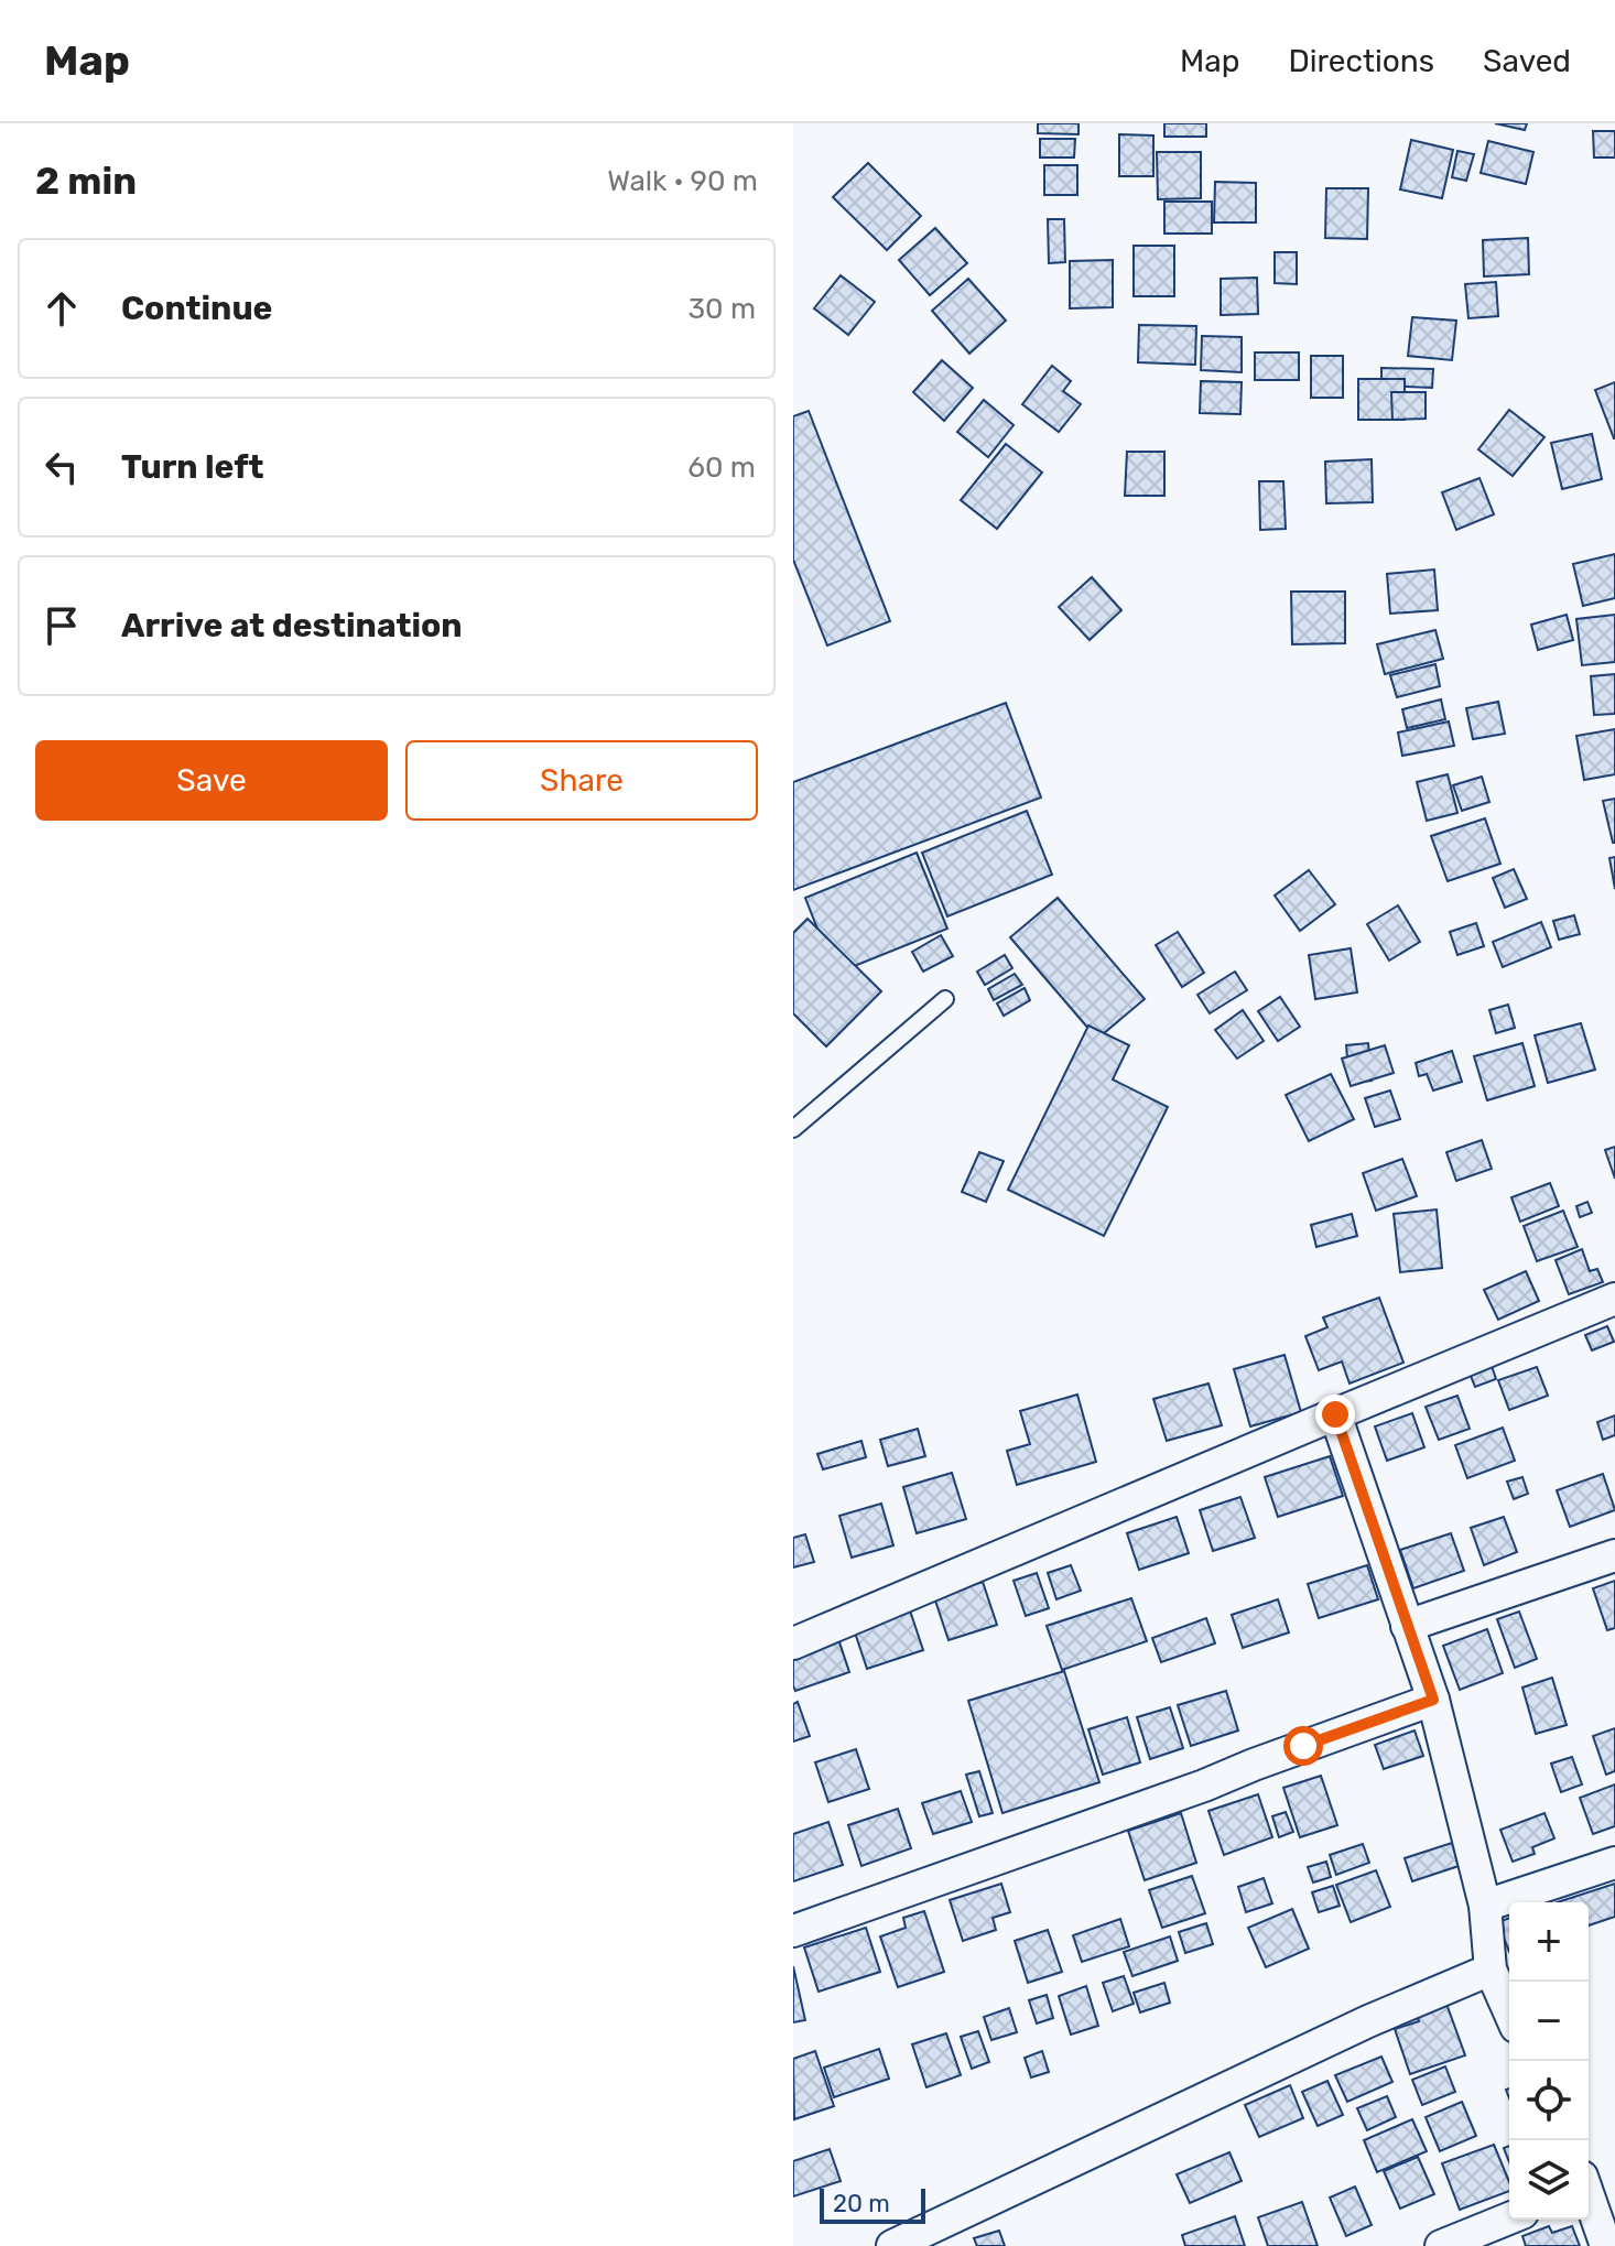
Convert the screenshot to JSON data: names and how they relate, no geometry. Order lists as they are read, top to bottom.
{
  "scale_bar": "20 m",
  "page": {
    "header": "Map",
    "nav": ["Map", "Directions", "Saved"],
    "heading": ["2 min", "Walk · 90 m"],
    "list": [
      ["Continue", "30 m"],
      ["Turn left", "60 m"],
      "Arrive at destination"
    ],
    "buttons": ["Save", "Share"],
    "map_buttons": ["+", "−"],
    "scale": "20 m"
  }
}
